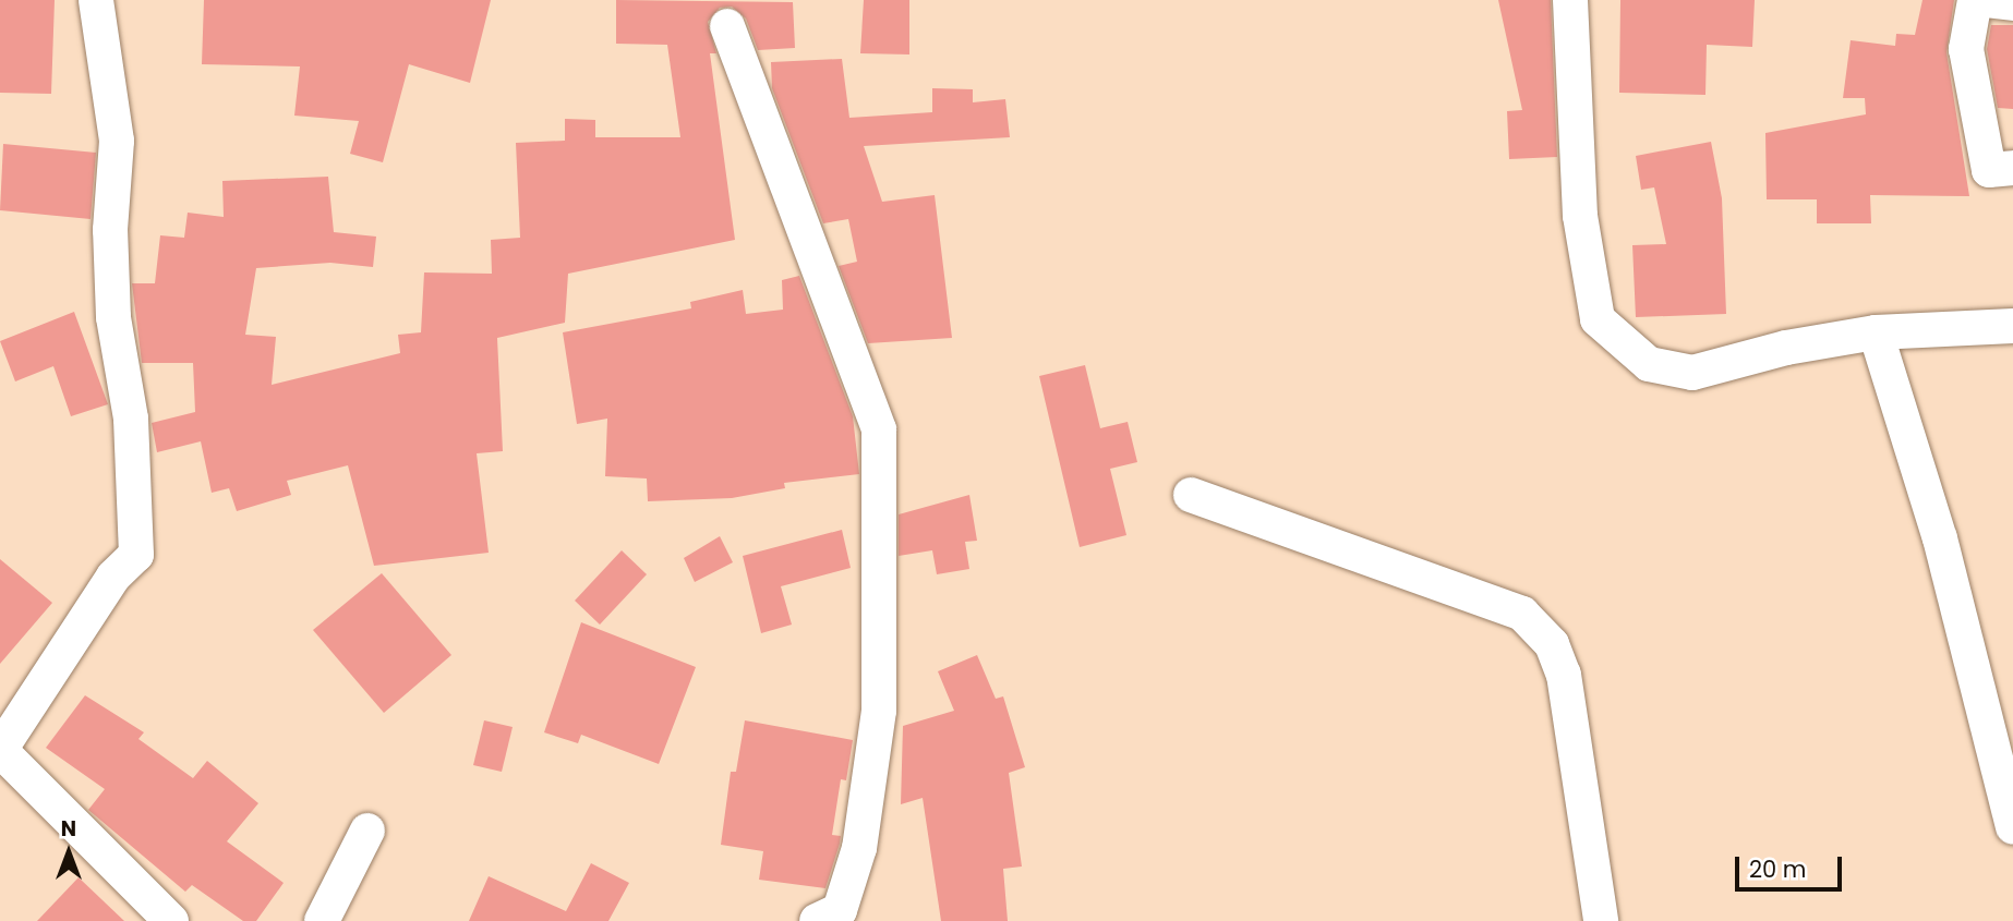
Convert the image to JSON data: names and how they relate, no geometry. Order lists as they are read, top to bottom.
{
  "scale_bar": "20 m",
  "north": "top"
}
